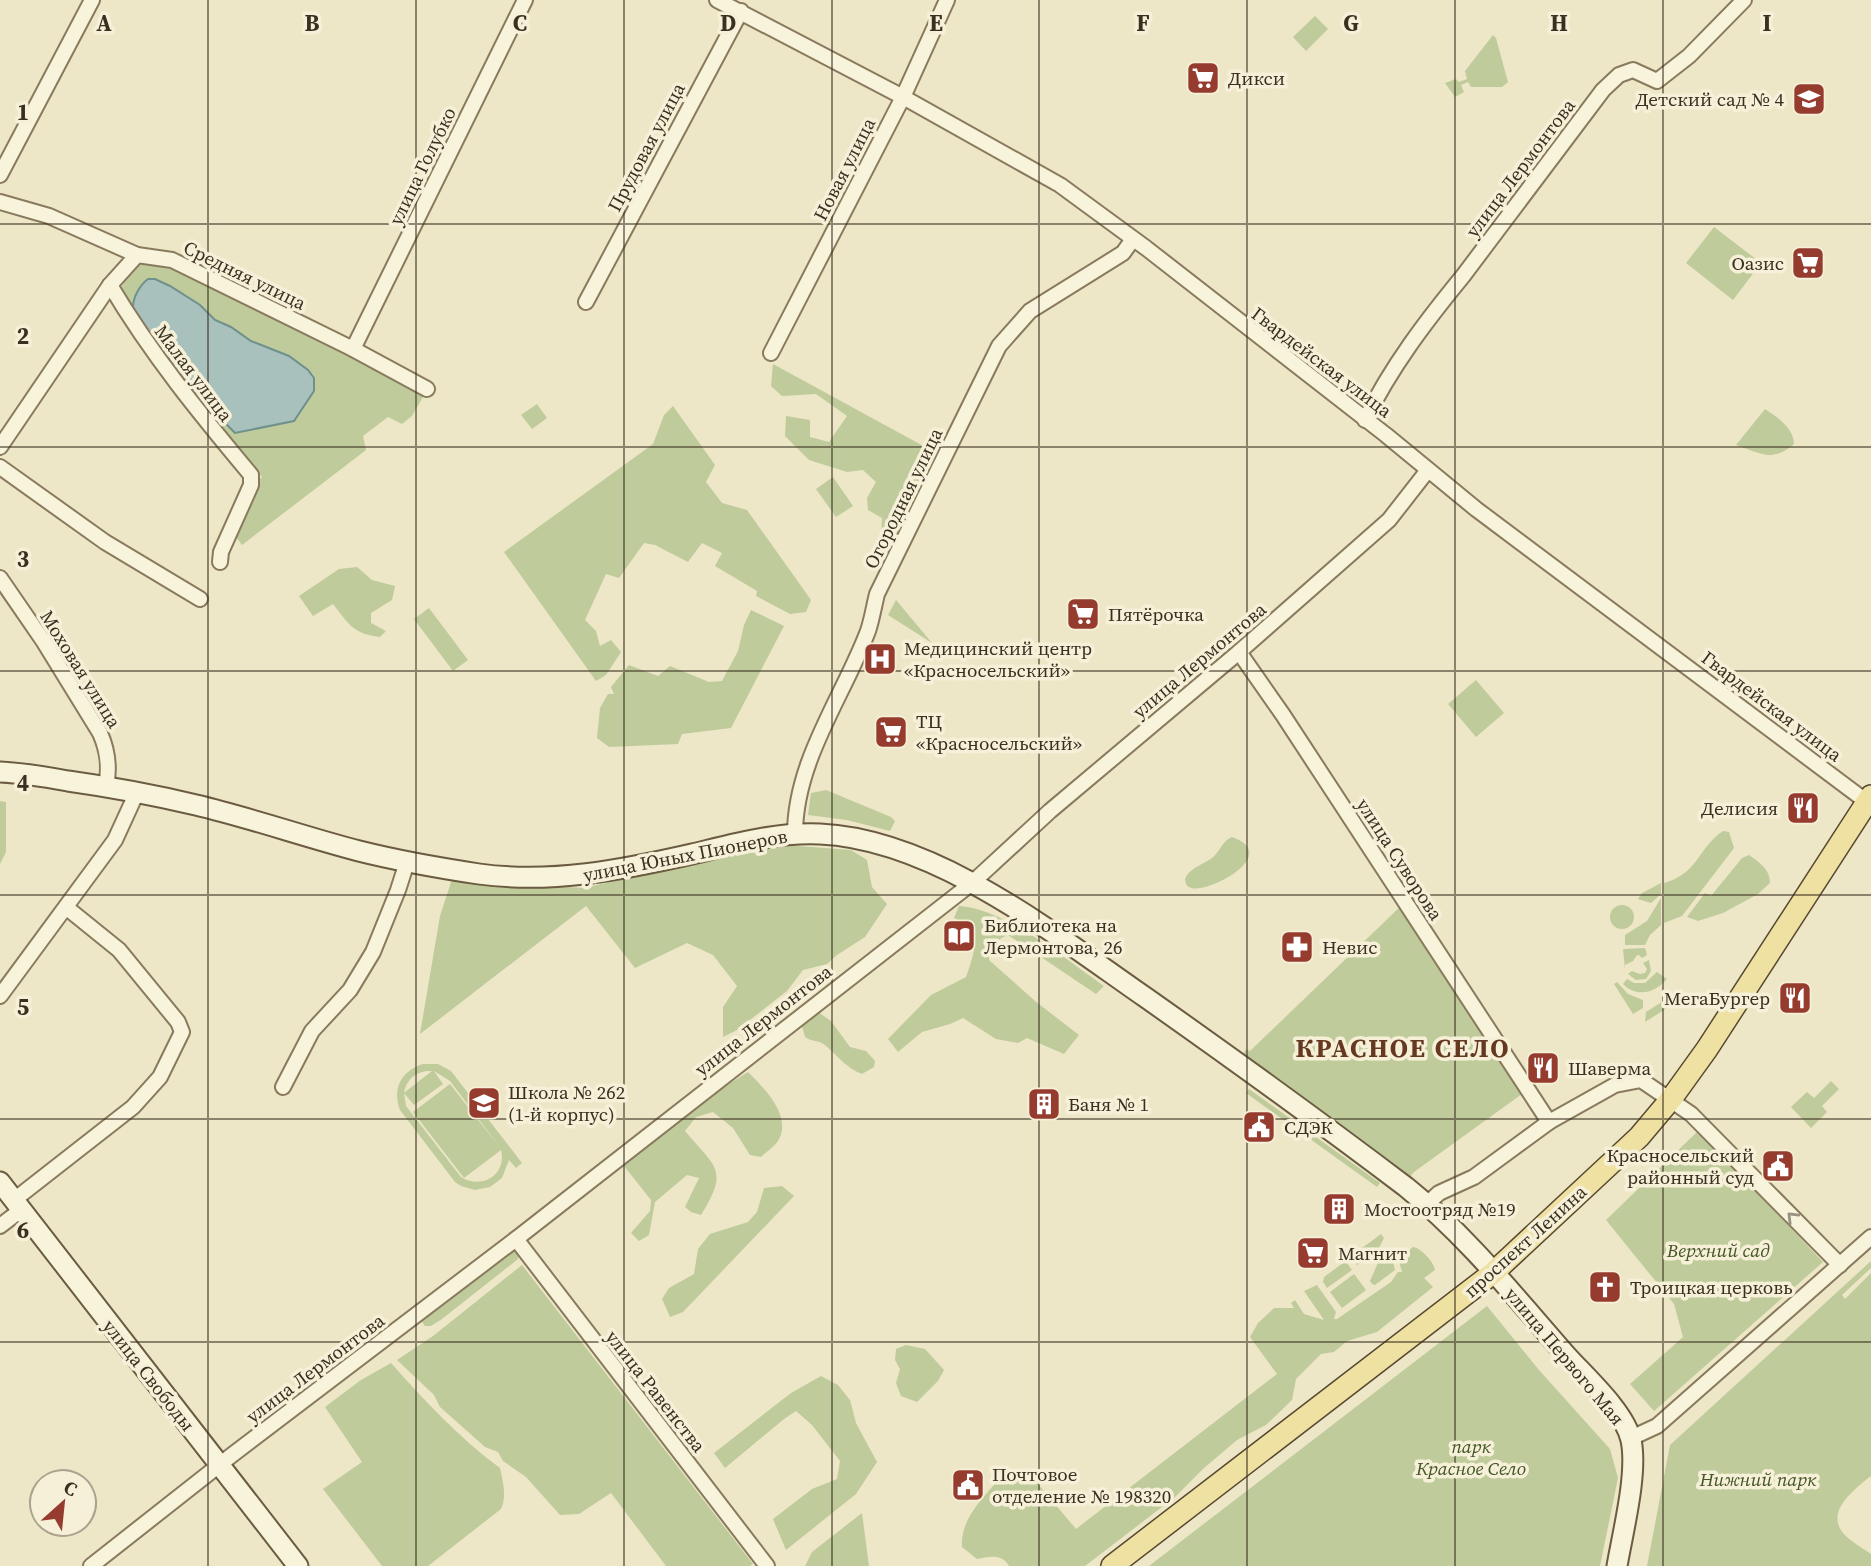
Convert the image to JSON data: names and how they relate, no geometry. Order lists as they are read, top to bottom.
{
  "streets": {
    "main road": [
      "улица Юных Пионеров",
      "проспект Ленина",
      "улица Первого Мая",
      "улица Свободы"
    ],
    "street": [
      "Прудовая улица",
      "улица Голубко",
      "улица Лермонтова",
      "Новая улица",
      "Средняя улица",
      "Гвардейская улица",
      "Малая улица",
      "Огородная улица",
      "Моховая улица",
      "улица Суворова",
      "улица Равенства"
    ]
  },
  "crossings": [
    ["Прудовая улица", "Гвардейская улица"],
    ["улица Голубко", "Средняя улица"],
    ["улица Лермонтова", "Гвардейская улица"],
    ["улица Лермонтова", "улица Юных Пионеров"],
    ["улица Лермонтова", "улица Суворова"],
    ["улица Лермонтова", "улица Свободы"],
    ["улица Лермонтова", "улица Равенства"],
    ["Новая улица", "Гвардейская улица"],
    ["Гвардейская улица", "Огородная улица"],
    ["Гвардейская улица", "проспект Ленина"],
    ["Огородная улица", "улица Юных Пионеров"],
    ["Моховая улица", "улица Юных Пионеров"],
    ["улица Юных Пионеров", "проспект Ленина"],
    ["улица Юных Пионеров", "улица Первого Мая"],
    ["проспект Ленина", "улица Первого Мая"]
  ],
  "districts": ["КРАСНОЕ СЕЛО"],
  "parks": ["Верхний сад", "парк Красное Село", "Нижний парк"],
  "places": {
    "supermarket": [
      "Дикси",
      "Оазис",
      "Пятёрочка",
      "ТЦ «Красносельский»",
      "Магнит"
    ],
    "school or university": ["Детский сад № 4", "Школа № 262 (1-й корпус)"],
    "hospital": ["Медицинский центр «Красносельский»"],
    "restaurant": ["Делисия", "МегаБургер", "Шаверма"],
    "library": ["Библиотека на Лермонтова, 26"],
    "pharmacy": ["Невис"],
    "building": ["Баня № 1", "Мостоотряд №19"],
    "public building": ["СДЭК", "Красносельский районный суд", "Почтовое отделение № 198320"],
    "church": ["Троицкая церковь"]
  },
  "north": "top right",
  "grid": {
    "columns": [
      "A",
      "B",
      "C",
      "D",
      "E",
      "F",
      "G",
      "H",
      "I"
    ],
    "rows": [
      "1",
      "2",
      "3",
      "4",
      "5",
      "6"
    ]
  }
}
